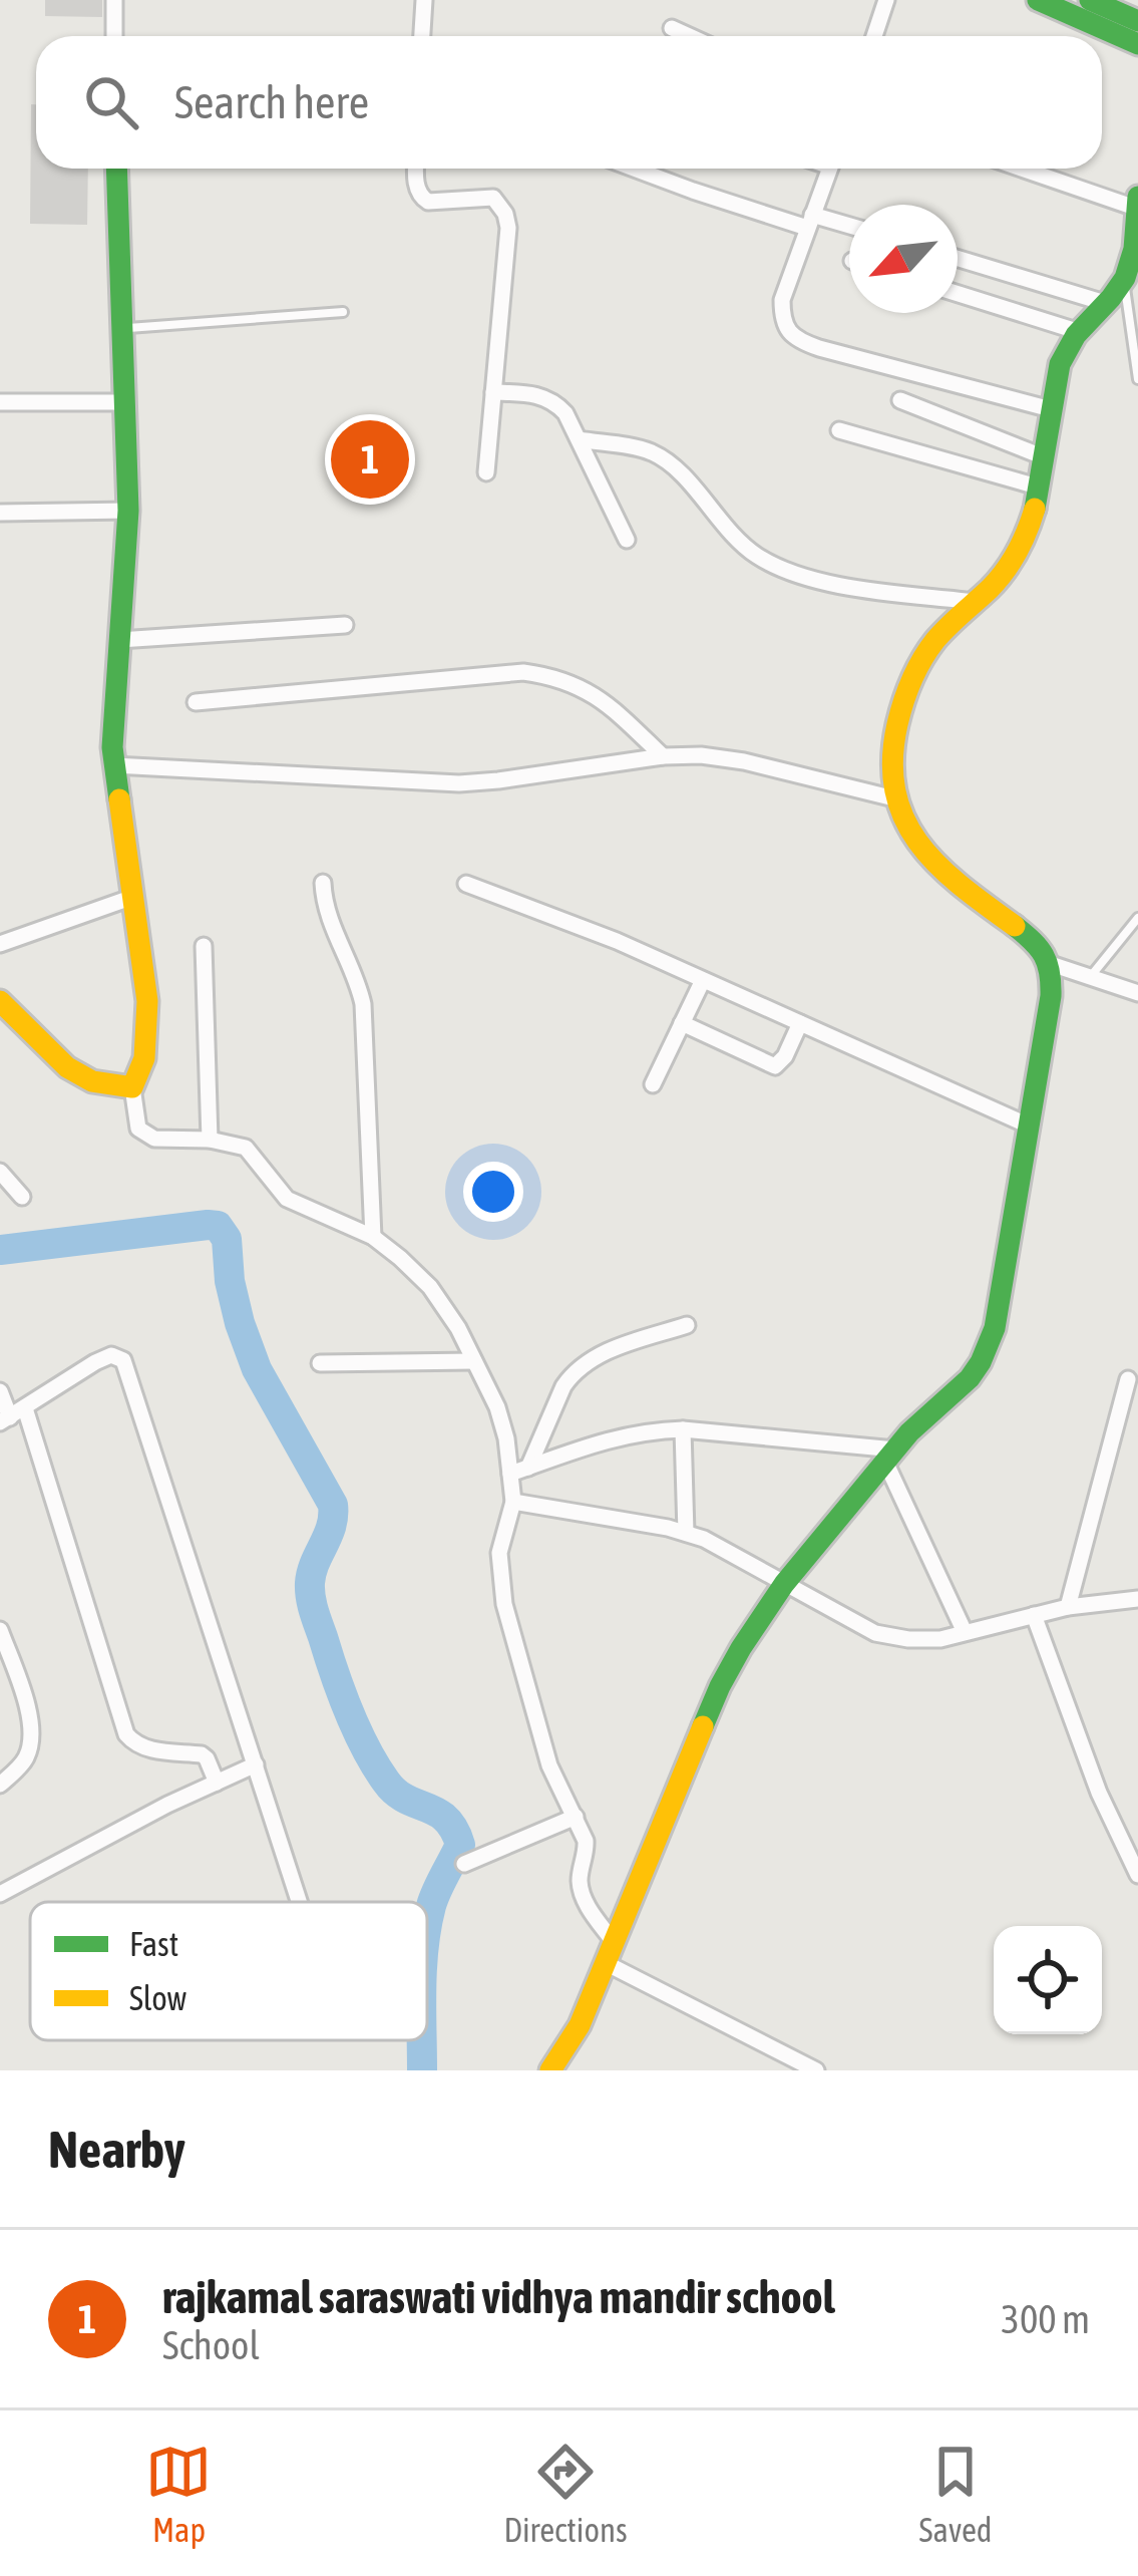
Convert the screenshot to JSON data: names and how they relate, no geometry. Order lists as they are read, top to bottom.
{
  "legend": ["Fast", "Slow"],
  "north": "bottom left",
  "page": {
    "search": "Search here",
    "pins": "1",
    "heading": "Nearby",
    "list": [
      {
        "mark": "1",
        "name": "rajkamal saraswati vidhya mandir school",
        "note": "School",
        "value": "300 m"
      }
    ],
    "nav": ["Map", "Directions", "Saved"]
  }
}
